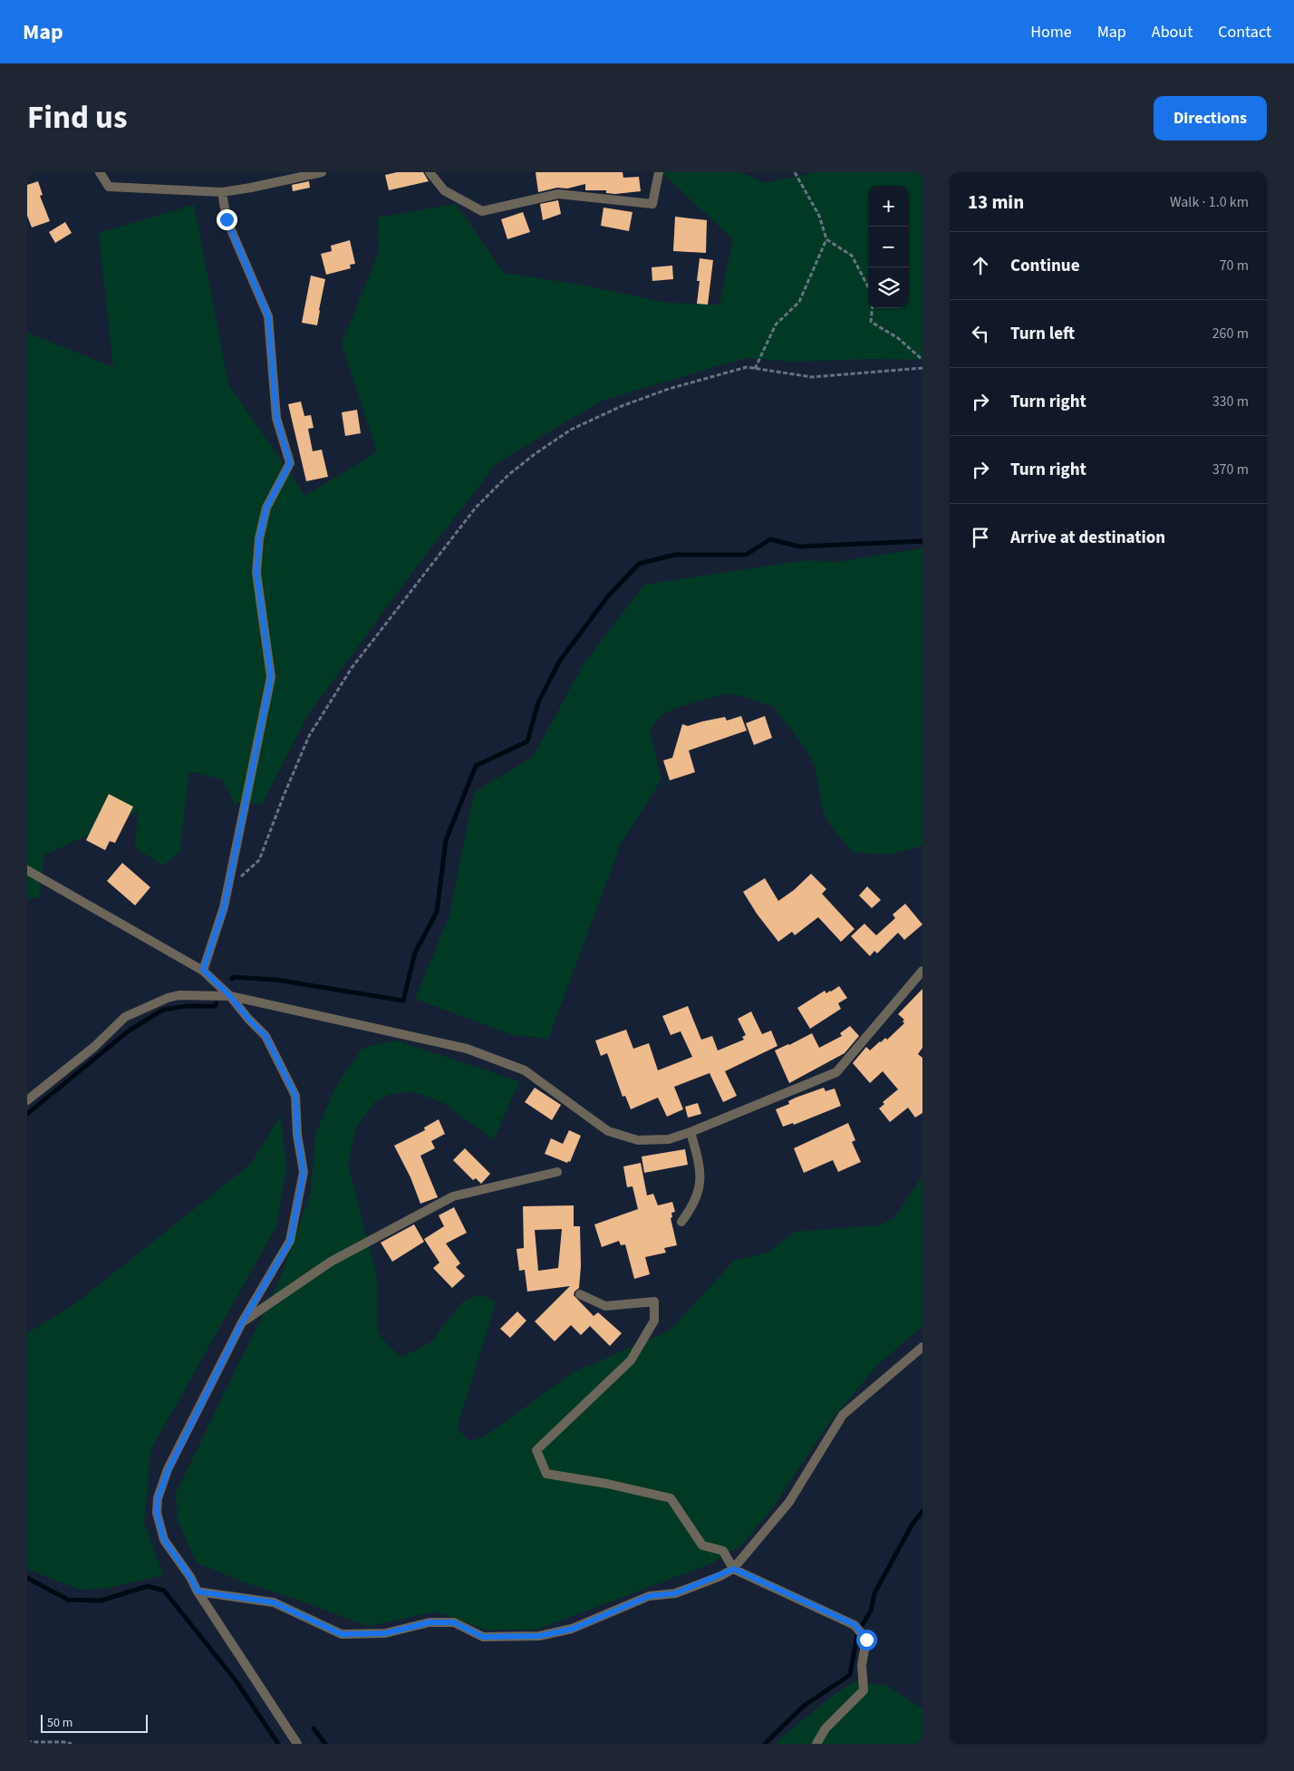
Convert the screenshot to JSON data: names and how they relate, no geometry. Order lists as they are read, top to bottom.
{
  "scale_bar": "50 m",
  "page": {
    "header": "Map",
    "nav": [
      "Home",
      "Map",
      "About",
      "Contact"
    ],
    "title": "Find us",
    "buttons": "Directions",
    "heading": ["13 min", "Walk · 1.0 km"],
    "map_buttons": ["+", "−"],
    "list": [
      ["Continue", "70 m"],
      ["Turn left", "260 m"],
      ["Turn right", "330 m"],
      ["Turn right", "370 m"],
      "Arrive at destination"
    ],
    "scale": "50 m"
  }
}
